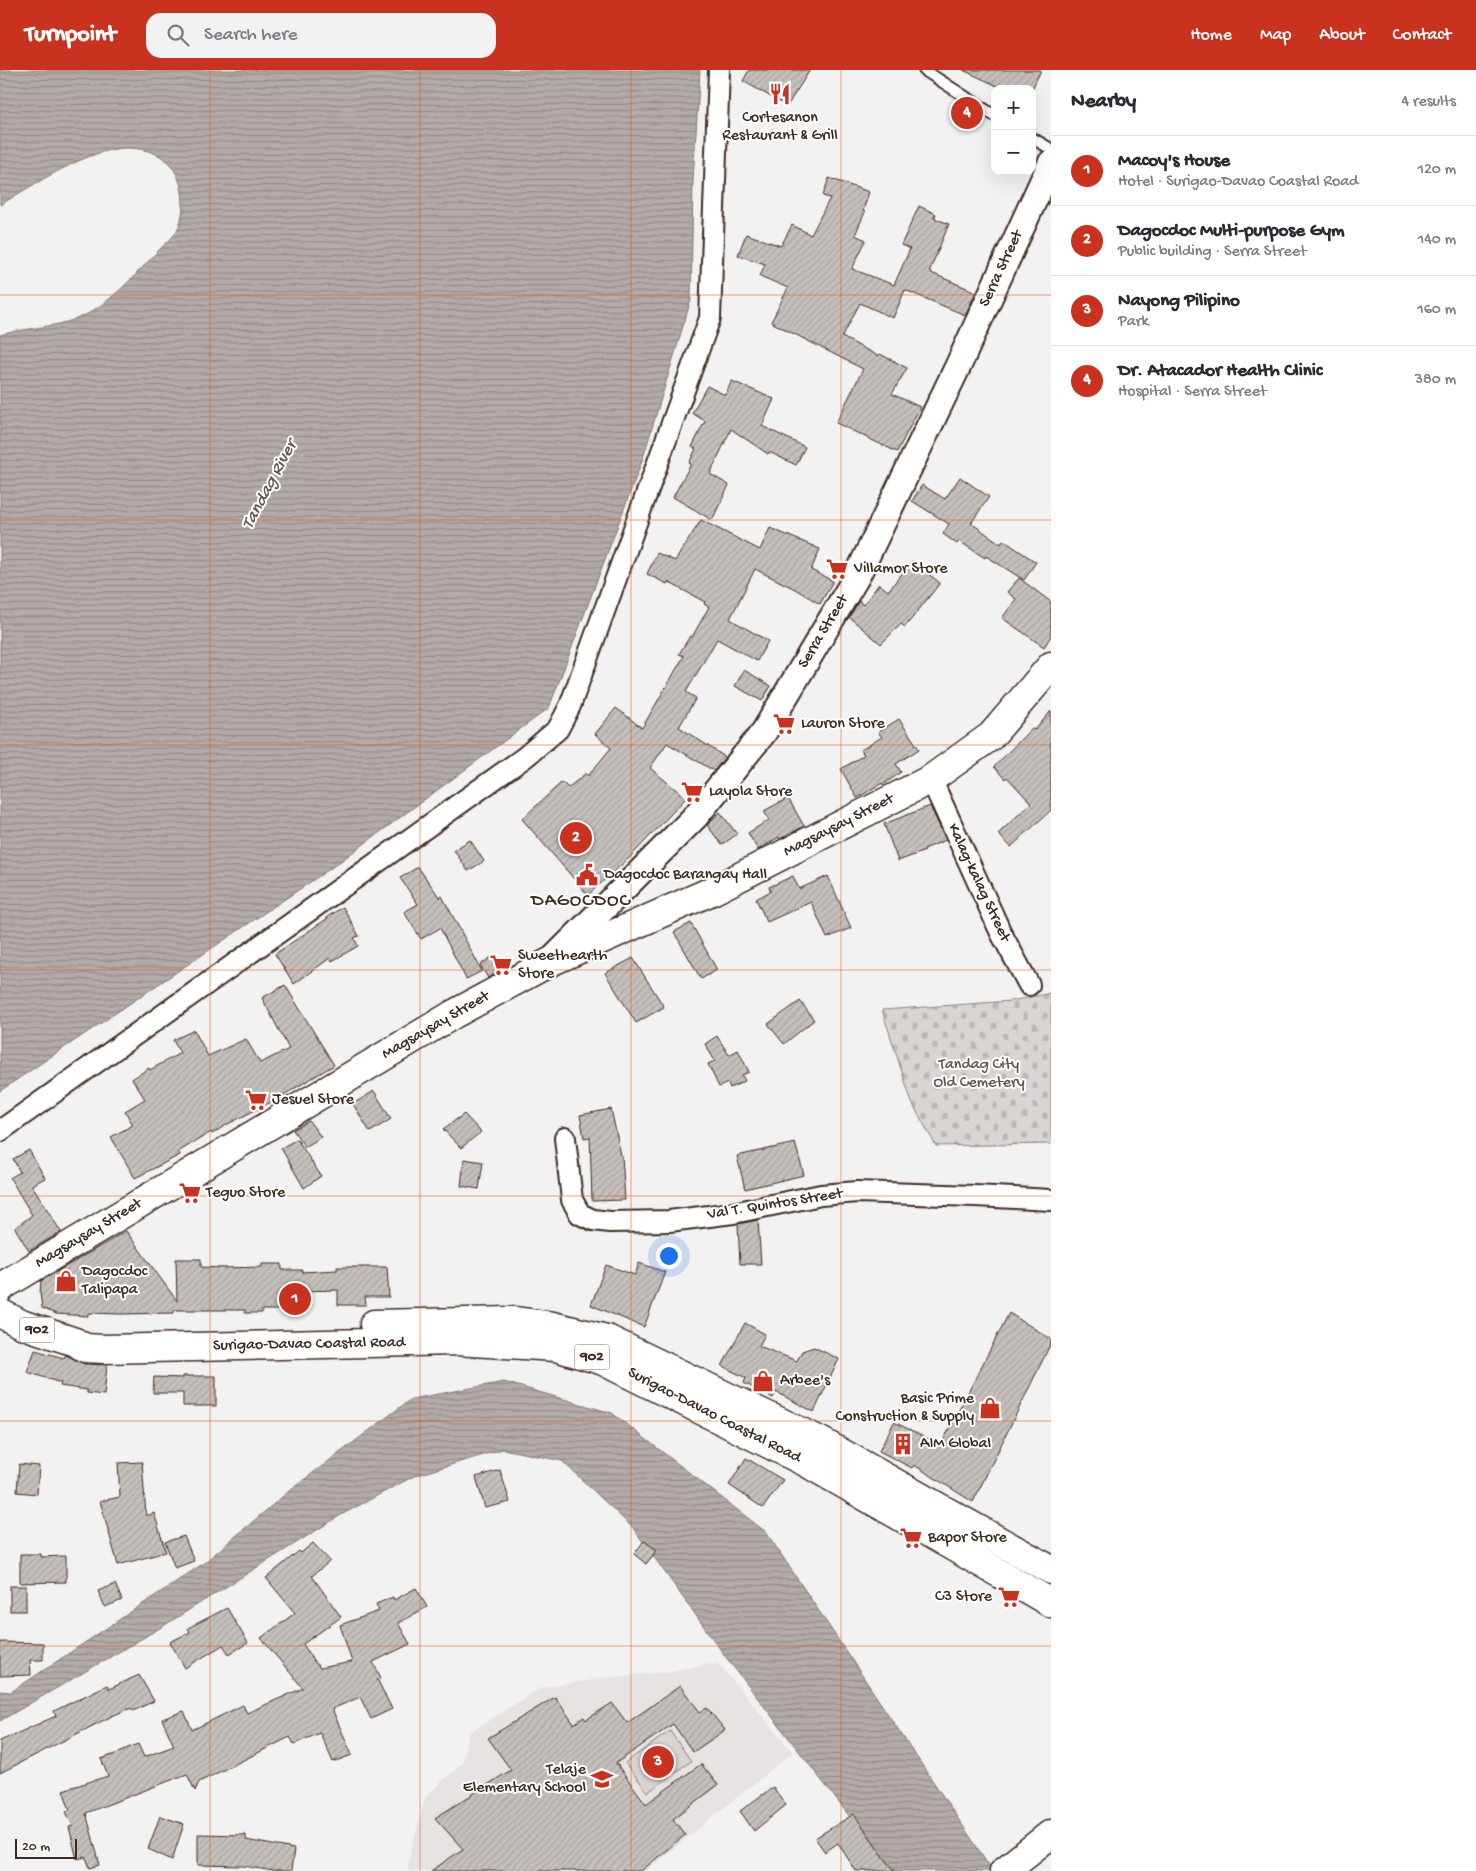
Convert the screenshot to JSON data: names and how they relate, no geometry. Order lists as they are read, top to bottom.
{
  "streets": {
    "main road": ["Magsaysay Street", "902", "Surigao-Davao Coastal Road"],
    "street": ["Serra Street", "Kalag-kalag Street", "Val T. Quintos Street"]
  },
  "crossings": [
    ["Serra Street", "Magsaysay Street"],
    ["Magsaysay Street", "Kalag-kalag Street"]
  ],
  "districts": ["DAGOCDOC"],
  "water": ["Tandag River"],
  "parks": ["Tandag City Old Cemetery"],
  "places": {
    "restaurant": ["Cortesanon Restaurant & Grill"],
    "supermarket": [
      "Villamor Store",
      "Lauron Store",
      "Layola Store",
      "Sweethearth Store",
      "Jesuel Store",
      "Teguo Store",
      "Bapor Store",
      "C3 Store"
    ],
    "public building": ["Dagocdoc Barangay Hall"],
    "shop": ["Dagocdoc Talipapa", "Arbee's", "Basic Prime Construction & Supply"],
    "building": ["AIM Global"],
    "school or university": ["Telaje Elementary School"]
  },
  "scale_bar": "20 m",
  "page": {
    "header": "Turnpoint",
    "search": "Search here",
    "nav": [
      "Home",
      "Map",
      "About",
      "Contact"
    ],
    "heading": ["Nearby", "4 results"],
    "map_buttons": ["+", "−"],
    "pins": [
      "4",
      "2",
      "1",
      "3"
    ],
    "list": [
      {
        "mark": "1",
        "name": "Macoy's House",
        "note": "Hotel · Surigao-Davao Coastal Road",
        "value": "120 m"
      },
      {
        "mark": "2",
        "name": "Dagocdoc Multi-purpose Gym",
        "note": "Public building · Serra Street",
        "value": "140 m"
      },
      {
        "mark": "3",
        "name": "Nayong Pilipino",
        "note": "Park",
        "value": "160 m"
      },
      {
        "mark": "4",
        "name": "Dr. Atacador Health Clinic",
        "note": "Hospital · Serra Street",
        "value": "380 m"
      }
    ],
    "scale": "20 m"
  }
}
